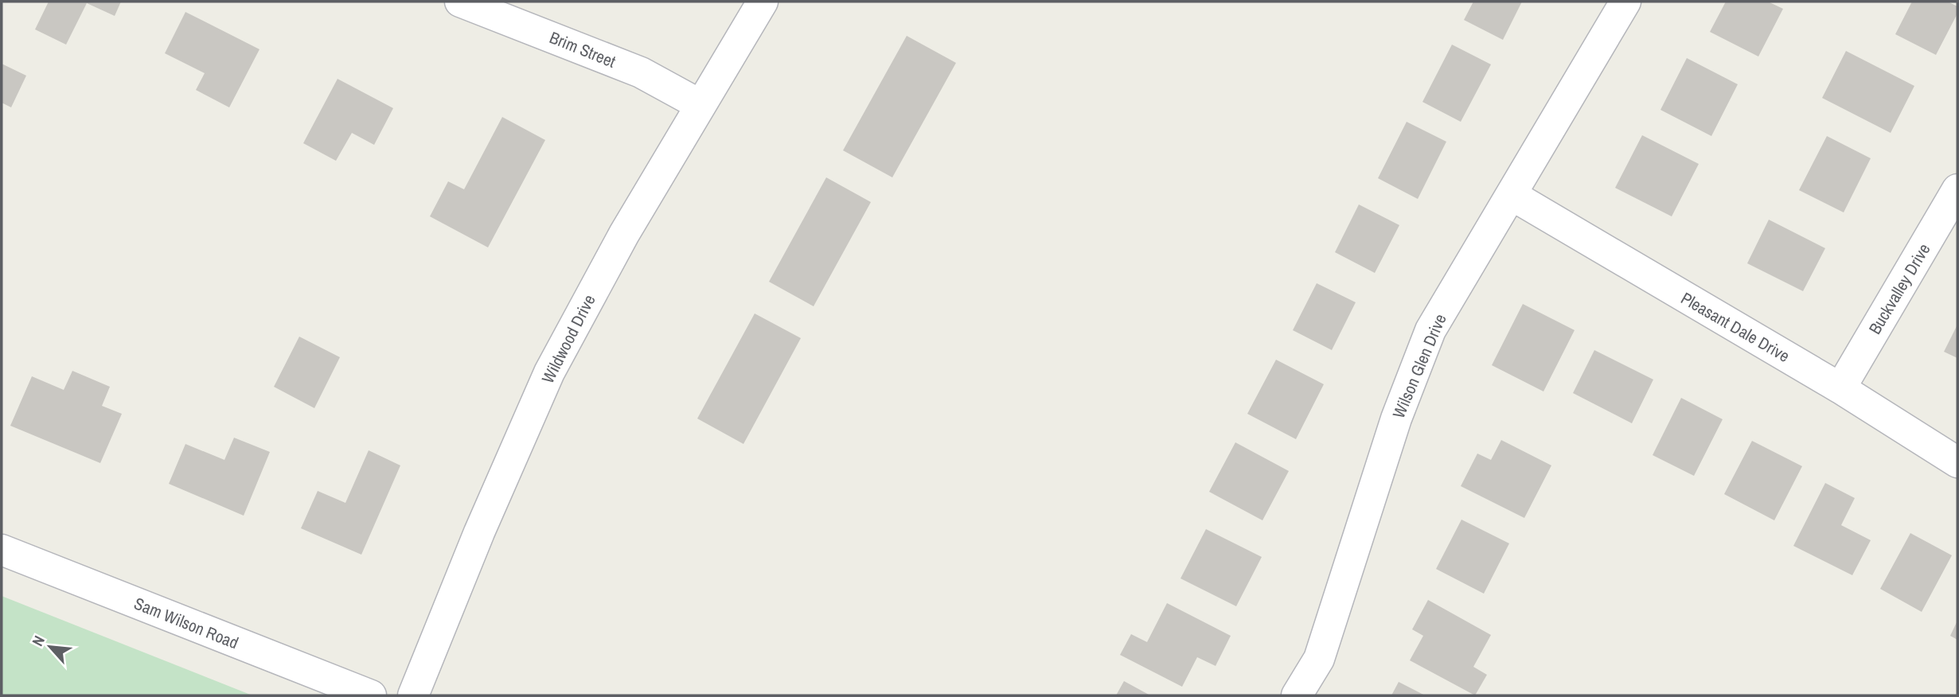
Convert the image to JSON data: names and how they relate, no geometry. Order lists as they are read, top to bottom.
{
  "streets": {
    "street": [
      "Brim Street",
      "Buckvalley Drive",
      "Pleasant Dale Drive",
      "Wildwood Drive",
      "Wilson Glen Drive",
      "Sam Wilson Road"
    ]
  },
  "crossings": [
    ["Brim Street", "Wildwood Drive"],
    ["Buckvalley Drive", "Pleasant Dale Drive"],
    ["Pleasant Dale Drive", "Wilson Glen Drive"]
  ],
  "north": "top left"
}
